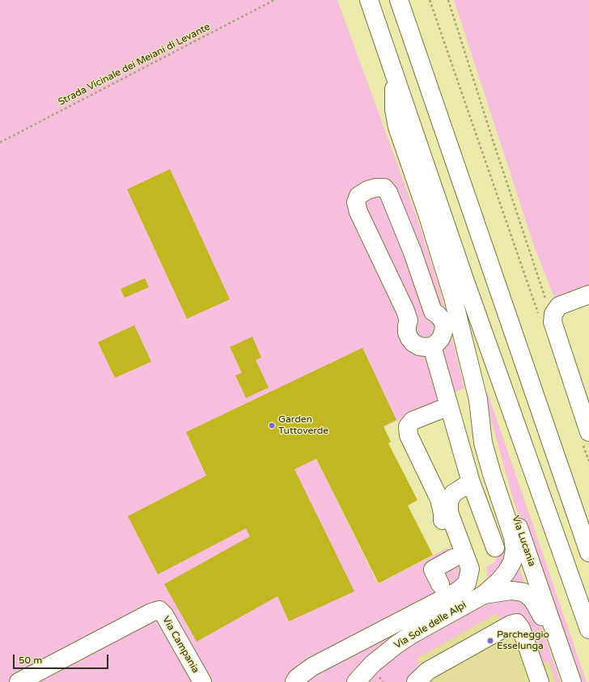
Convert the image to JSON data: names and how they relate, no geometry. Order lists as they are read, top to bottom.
{
  "streets": {
    "main road": ["Via Lucania", "Via Sole delle Alpi", "Via Campania"],
    "path": ["Strada Vicinale dei Meiani di Levante"]
  },
  "places": ["Garden Tuttoverde", "Parcheggio Esselunga"],
  "scale_bar": "50 m"
}
